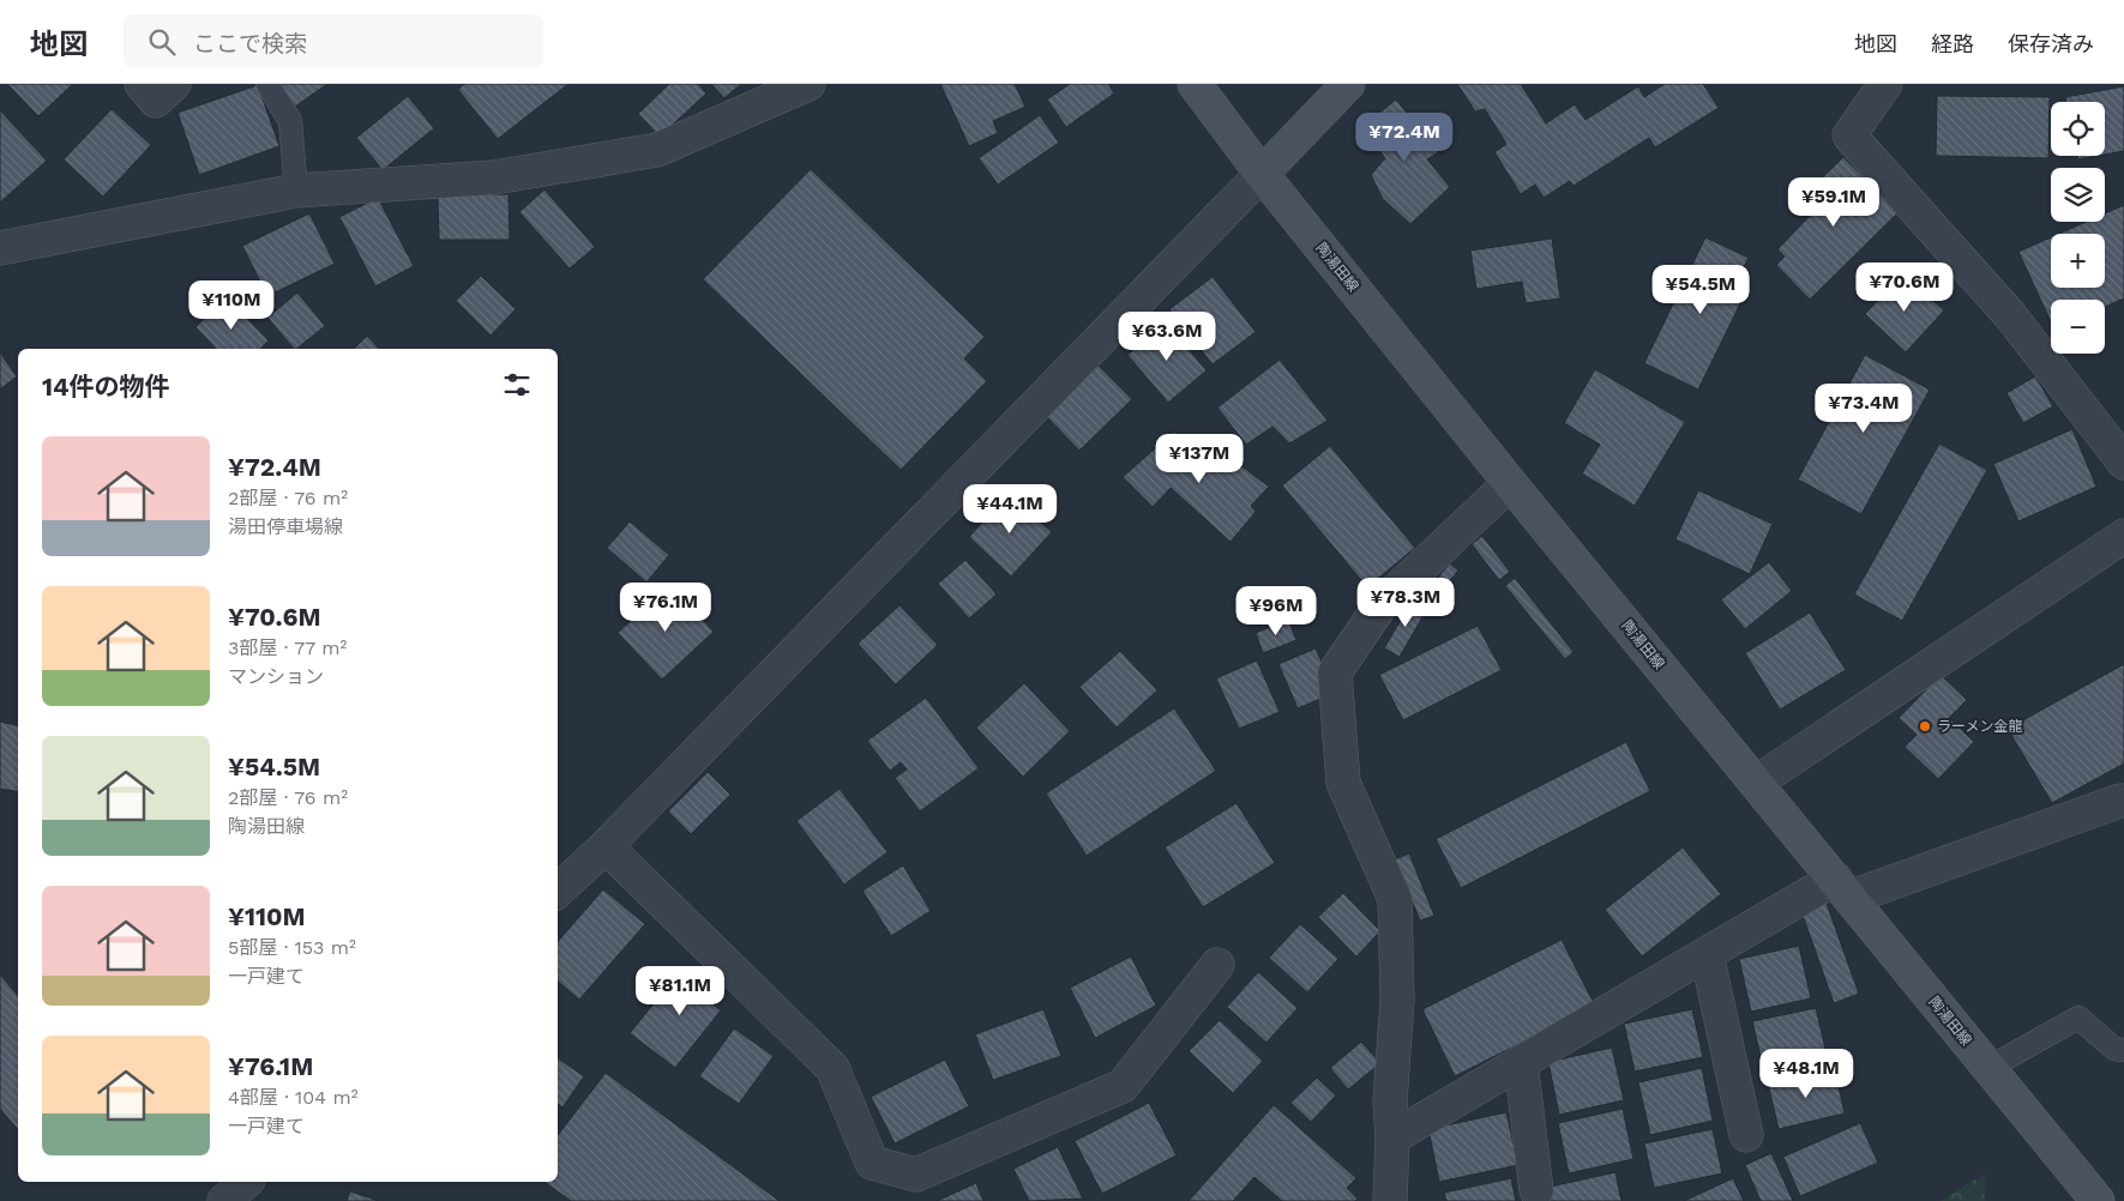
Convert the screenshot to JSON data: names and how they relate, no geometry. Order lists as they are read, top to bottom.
{
  "streets": {
    "main road": ["陶湯田線"]
  },
  "places": ["ラーメン金龍"],
  "page": {
    "header": "地図",
    "search": "ここで検索",
    "nav": ["地図", "経路", "保存済み"],
    "map_buttons": ["+", "−"],
    "price": [
      "¥72.4M",
      "¥59.1M",
      "¥70.6M",
      "¥54.5M",
      "¥110M",
      "¥63.6M",
      "¥73.4M",
      "¥137M",
      "¥44.1M",
      "¥78.3M",
      "¥76.1M",
      "¥96M",
      "¥81.1M",
      "¥48.1M"
    ],
    "heading": "14件の物件",
    "list": [
      {
        "name": "¥72.4M",
        "note": "2部屋 · 76 m² · 湯田停車場線"
      },
      {
        "name": "¥70.6M",
        "note": "3部屋 · 77 m² · マンション"
      },
      {
        "name": "¥54.5M",
        "note": "2部屋 · 76 m² · 陶湯田線"
      },
      {
        "name": "¥110M",
        "note": "5部屋 · 153 m² · 一戸建て"
      },
      {
        "name": "¥76.1M",
        "note": "4部屋 · 104 m² · 一戸建て"
      }
    ]
  }
}
